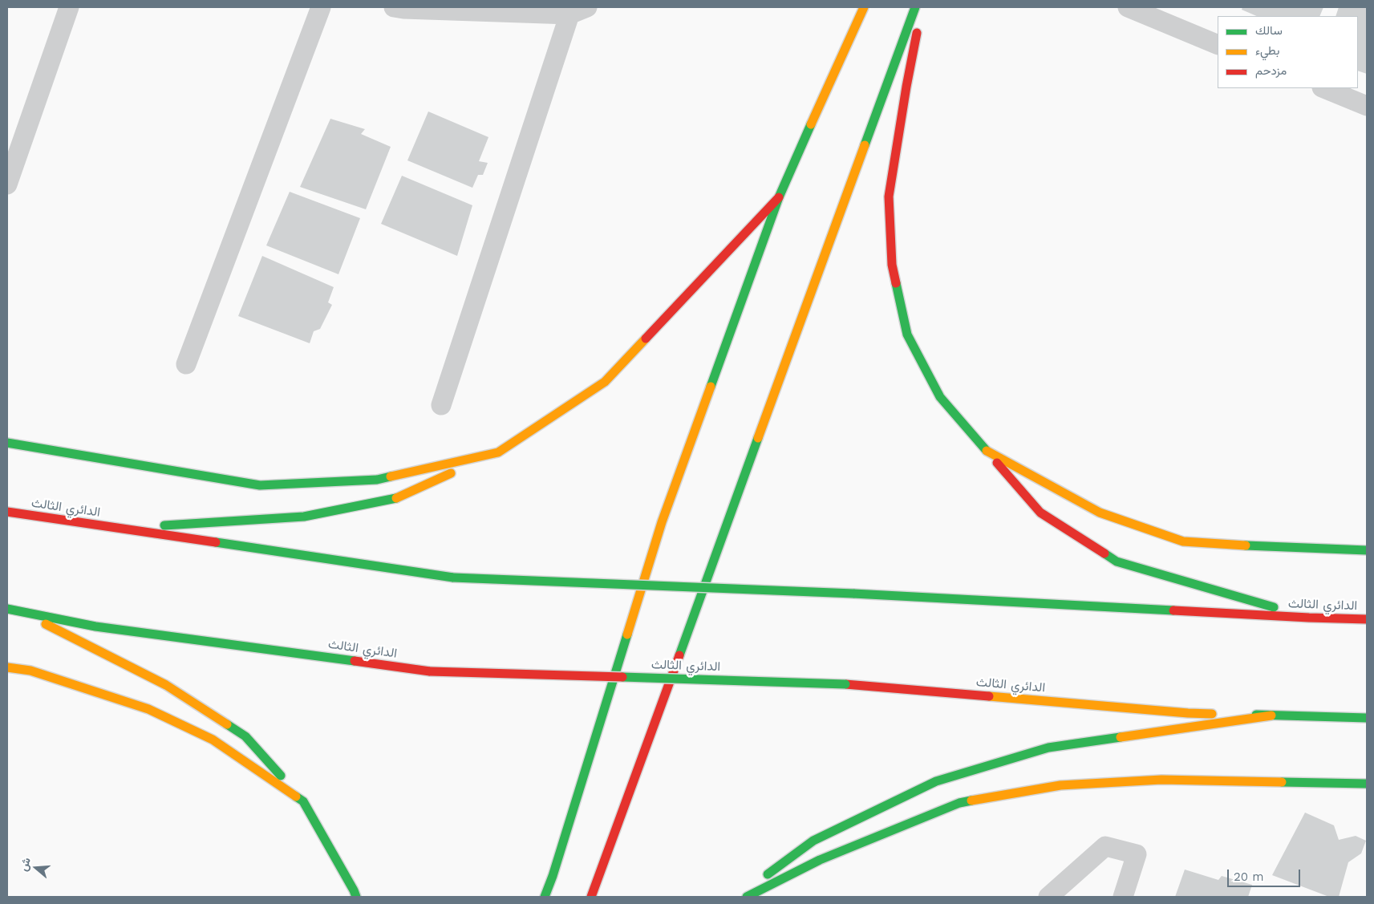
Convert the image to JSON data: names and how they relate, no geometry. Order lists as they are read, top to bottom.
{
  "streets": {
    "main road": ["الدائري الثالث"]
  },
  "legend": ["سالك", "بطيء", "مزدحم"],
  "scale_bar": "20 m",
  "north": "left"
}
